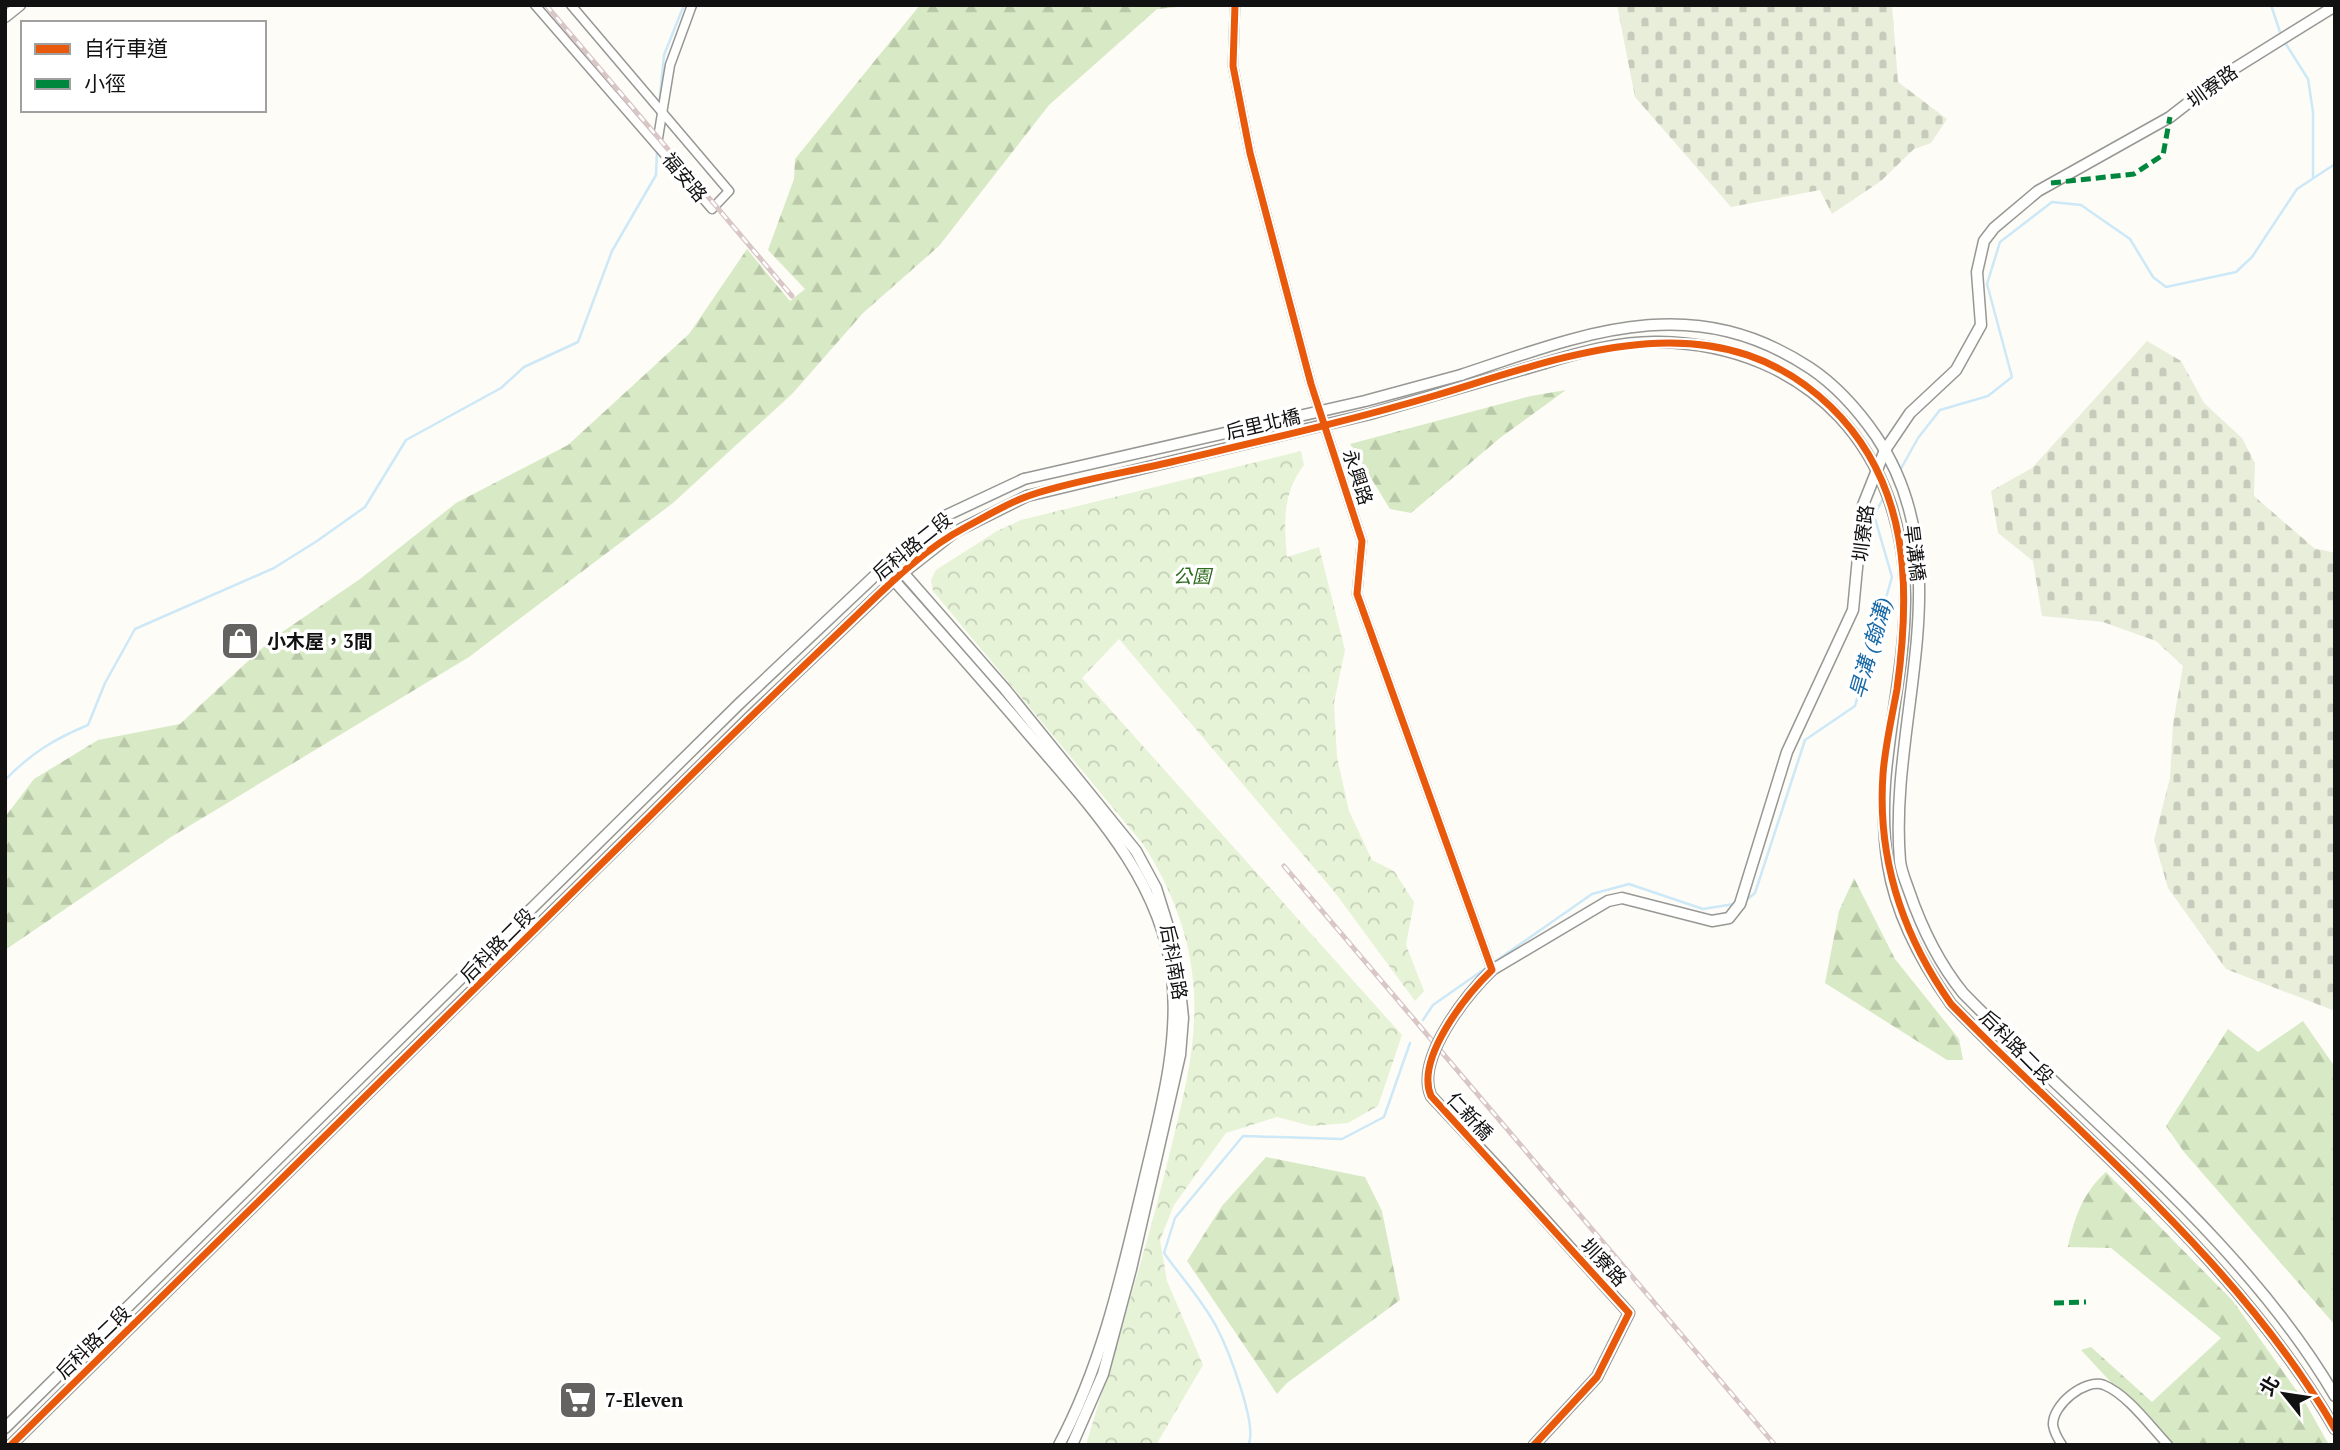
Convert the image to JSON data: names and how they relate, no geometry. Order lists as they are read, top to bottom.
{
  "streets": {
    "street": [
      "圳寮路",
      "福安路",
      "后里北橋",
      "永興路",
      "后科路二段",
      "旱溝橋",
      "后科南路",
      "仁新橋"
    ]
  },
  "crossings": [
    ["圳寮路", "后里北橋"],
    ["圳寮路", "永興路"],
    ["圳寮路", "旱溝橋"],
    ["圳寮路", "仁新橋"],
    ["后里北橋", "后科路二段"],
    ["后里北橋", "旱溝橋"],
    ["永興路", "仁新橋"],
    ["后科路二段", "旱溝橋"],
    ["后科路二段", "后科南路"]
  ],
  "water": ["旱溝 (翰溝)"],
  "parks": ["公園"],
  "places": {
    "shop": ["小木屋，3間"],
    "supermarket": ["7-Eleven"]
  },
  "legend": ["自行車道", "小徑"],
  "north": "top left"
}
